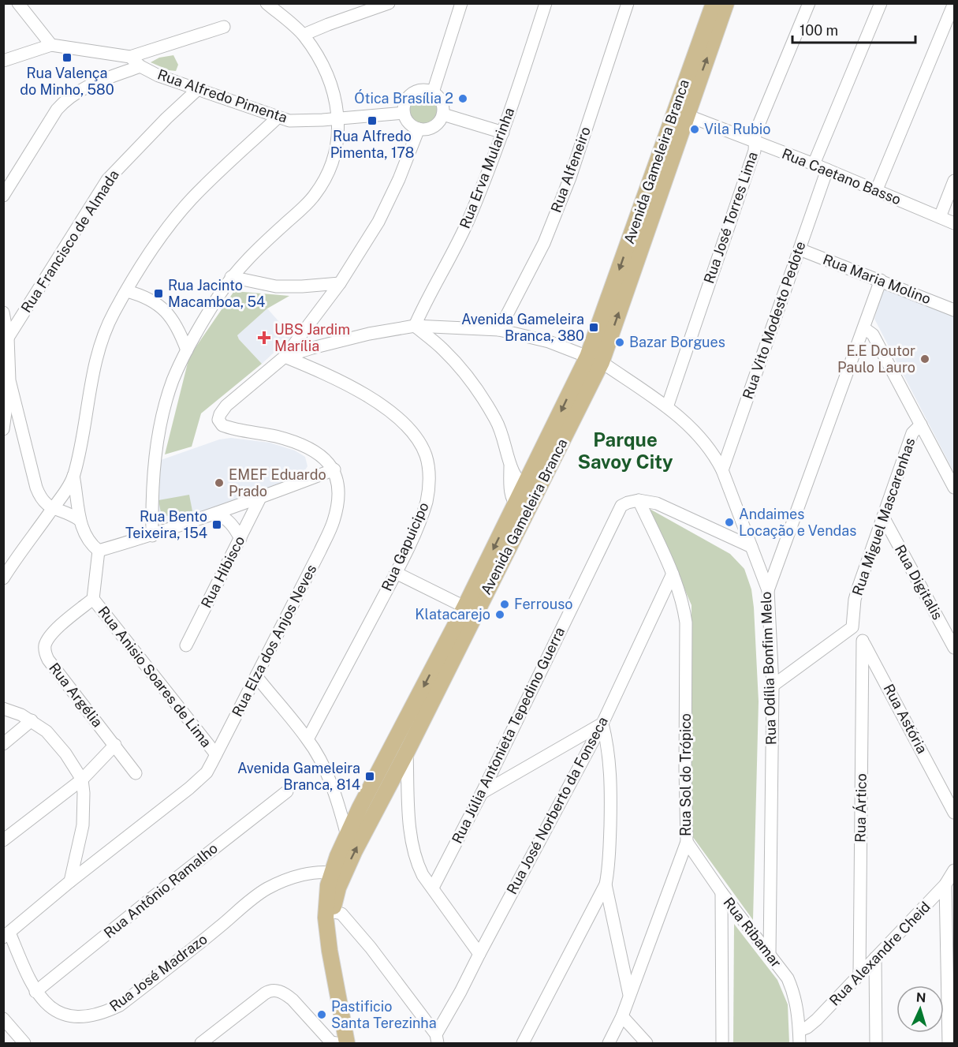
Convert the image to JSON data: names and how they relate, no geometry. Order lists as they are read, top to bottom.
{
  "streets": {
    "main road": ["Avenida Gameleira Branca"],
    "street": [
      "Rua Alfredo Pimenta",
      "Rua Erva Mularinha",
      "Rua Alfeneiro",
      "Rua Caetano Basso",
      "Rua José Torres Lima",
      "Rua Francisco de Almada",
      "Rua Maria Molino",
      "Rua Vito Modesto Pedote",
      "Rua Miguel Mascarenhas",
      "Rua Gapuicipo",
      "Rua Hibisco",
      "Rua Digitalis",
      "Rua Elza dos Anjos Neves",
      "Rua Odília Bonfim Melo",
      "Rua Anisio Soares de Lima",
      "Rua Argélia",
      "Rua Astória",
      "Rua Júlia Antonieta Tepedino Guerra",
      "Rua Sol do Trópico",
      "Rua José Norberto da Fonseca",
      "Rua Ártico",
      "Rua Antônio Ramalho",
      "Rua Ribamar",
      "Rua Alexandre Cheid",
      "Rua José Madrazo"
    ]
  },
  "crossings": [
    ["Rua Alfredo Pimenta", "Rua Francisco de Almada"],
    ["Avenida Gameleira Branca", "Rua Caetano Basso"],
    ["Avenida Gameleira Branca", "Rua Odília Bonfim Melo"],
    ["Avenida Gameleira Branca", "Rua José Madrazo"],
    ["Rua Erva Mularinha", "Rua Odília Bonfim Melo"],
    ["Rua Alfeneiro", "Rua Odília Bonfim Melo"],
    ["Rua Caetano Basso", "Rua José Torres Lima"],
    ["Rua Caetano Basso", "Rua Vito Modesto Pedote"],
    ["Rua José Torres Lima", "Rua Odília Bonfim Melo"],
    ["Rua Maria Molino", "Rua Vito Modesto Pedote"],
    ["Rua Vito Modesto Pedote", "Rua Odília Bonfim Melo"],
    ["Rua Miguel Mascarenhas", "Rua Digitalis"],
    ["Rua Miguel Mascarenhas", "Rua Astória"],
    ["Rua Gapuicipo", "Rua Odília Bonfim Melo"],
    ["Rua Elza dos Anjos Neves", "Rua Anisio Soares de Lima"],
    ["Rua Elza dos Anjos Neves", "Rua José Madrazo"],
    ["Rua Odília Bonfim Melo", "Rua Ribamar"],
    ["Rua Anisio Soares de Lima", "Rua Argélia"],
    ["Rua Astória", "Rua Ártico"],
    ["Rua Júlia Antonieta Tepedino Guerra", "Rua Sol do Trópico"],
    ["Rua Sol do Trópico", "Rua José Norberto da Fonseca"],
    ["Rua Sol do Trópico", "Rua Ribamar"],
    ["Rua Ártico", "Rua Alexandre Cheid"],
    ["Rua Antônio Ramalho", "Rua José Madrazo"],
    ["Rua Ribamar", "Rua Alexandre Cheid"]
  ],
  "districts": ["Parque Savoy City"],
  "places": {
    "transit": [
      "Rua Valença do Minho, 580",
      "Rua Alfredo Pimenta, 178",
      "Rua Jacinto Macamboa, 54",
      "Avenida Gameleira Branca, 380",
      "Rua Bento Teixeira, 154",
      "Avenida Gameleira Branca, 814"
    ],
    "other": [
      "Ótica Brasília 2",
      "Vila Rubio",
      "Bazar Borgues",
      "E.E Doutor Paulo Lauro",
      "EMEF Eduardo Prado",
      "Andaimes Locação e Vendas",
      "Ferrouso",
      "Klatacarejo",
      "Pastificio Santa Terezinha"
    ],
    "health": ["UBS Jardim Marília"]
  },
  "scale_bar": "100 m",
  "north": "top"
}
